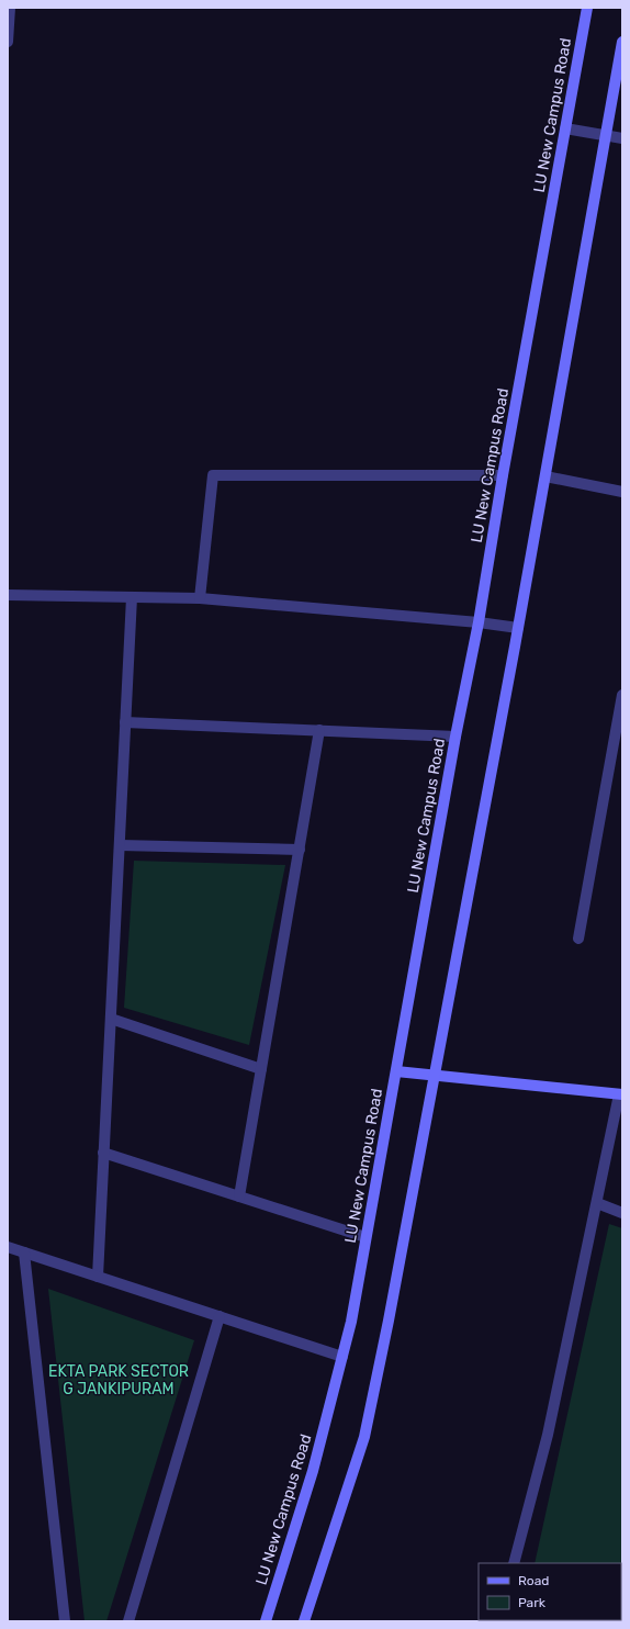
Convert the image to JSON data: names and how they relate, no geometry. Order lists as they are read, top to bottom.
{
  "streets": {
    "street": ["LU New Campus Road"]
  },
  "parks": ["EKTA PARK SECTOR G JANKIPURAM"],
  "legend": ["Road", "Park"]
}
